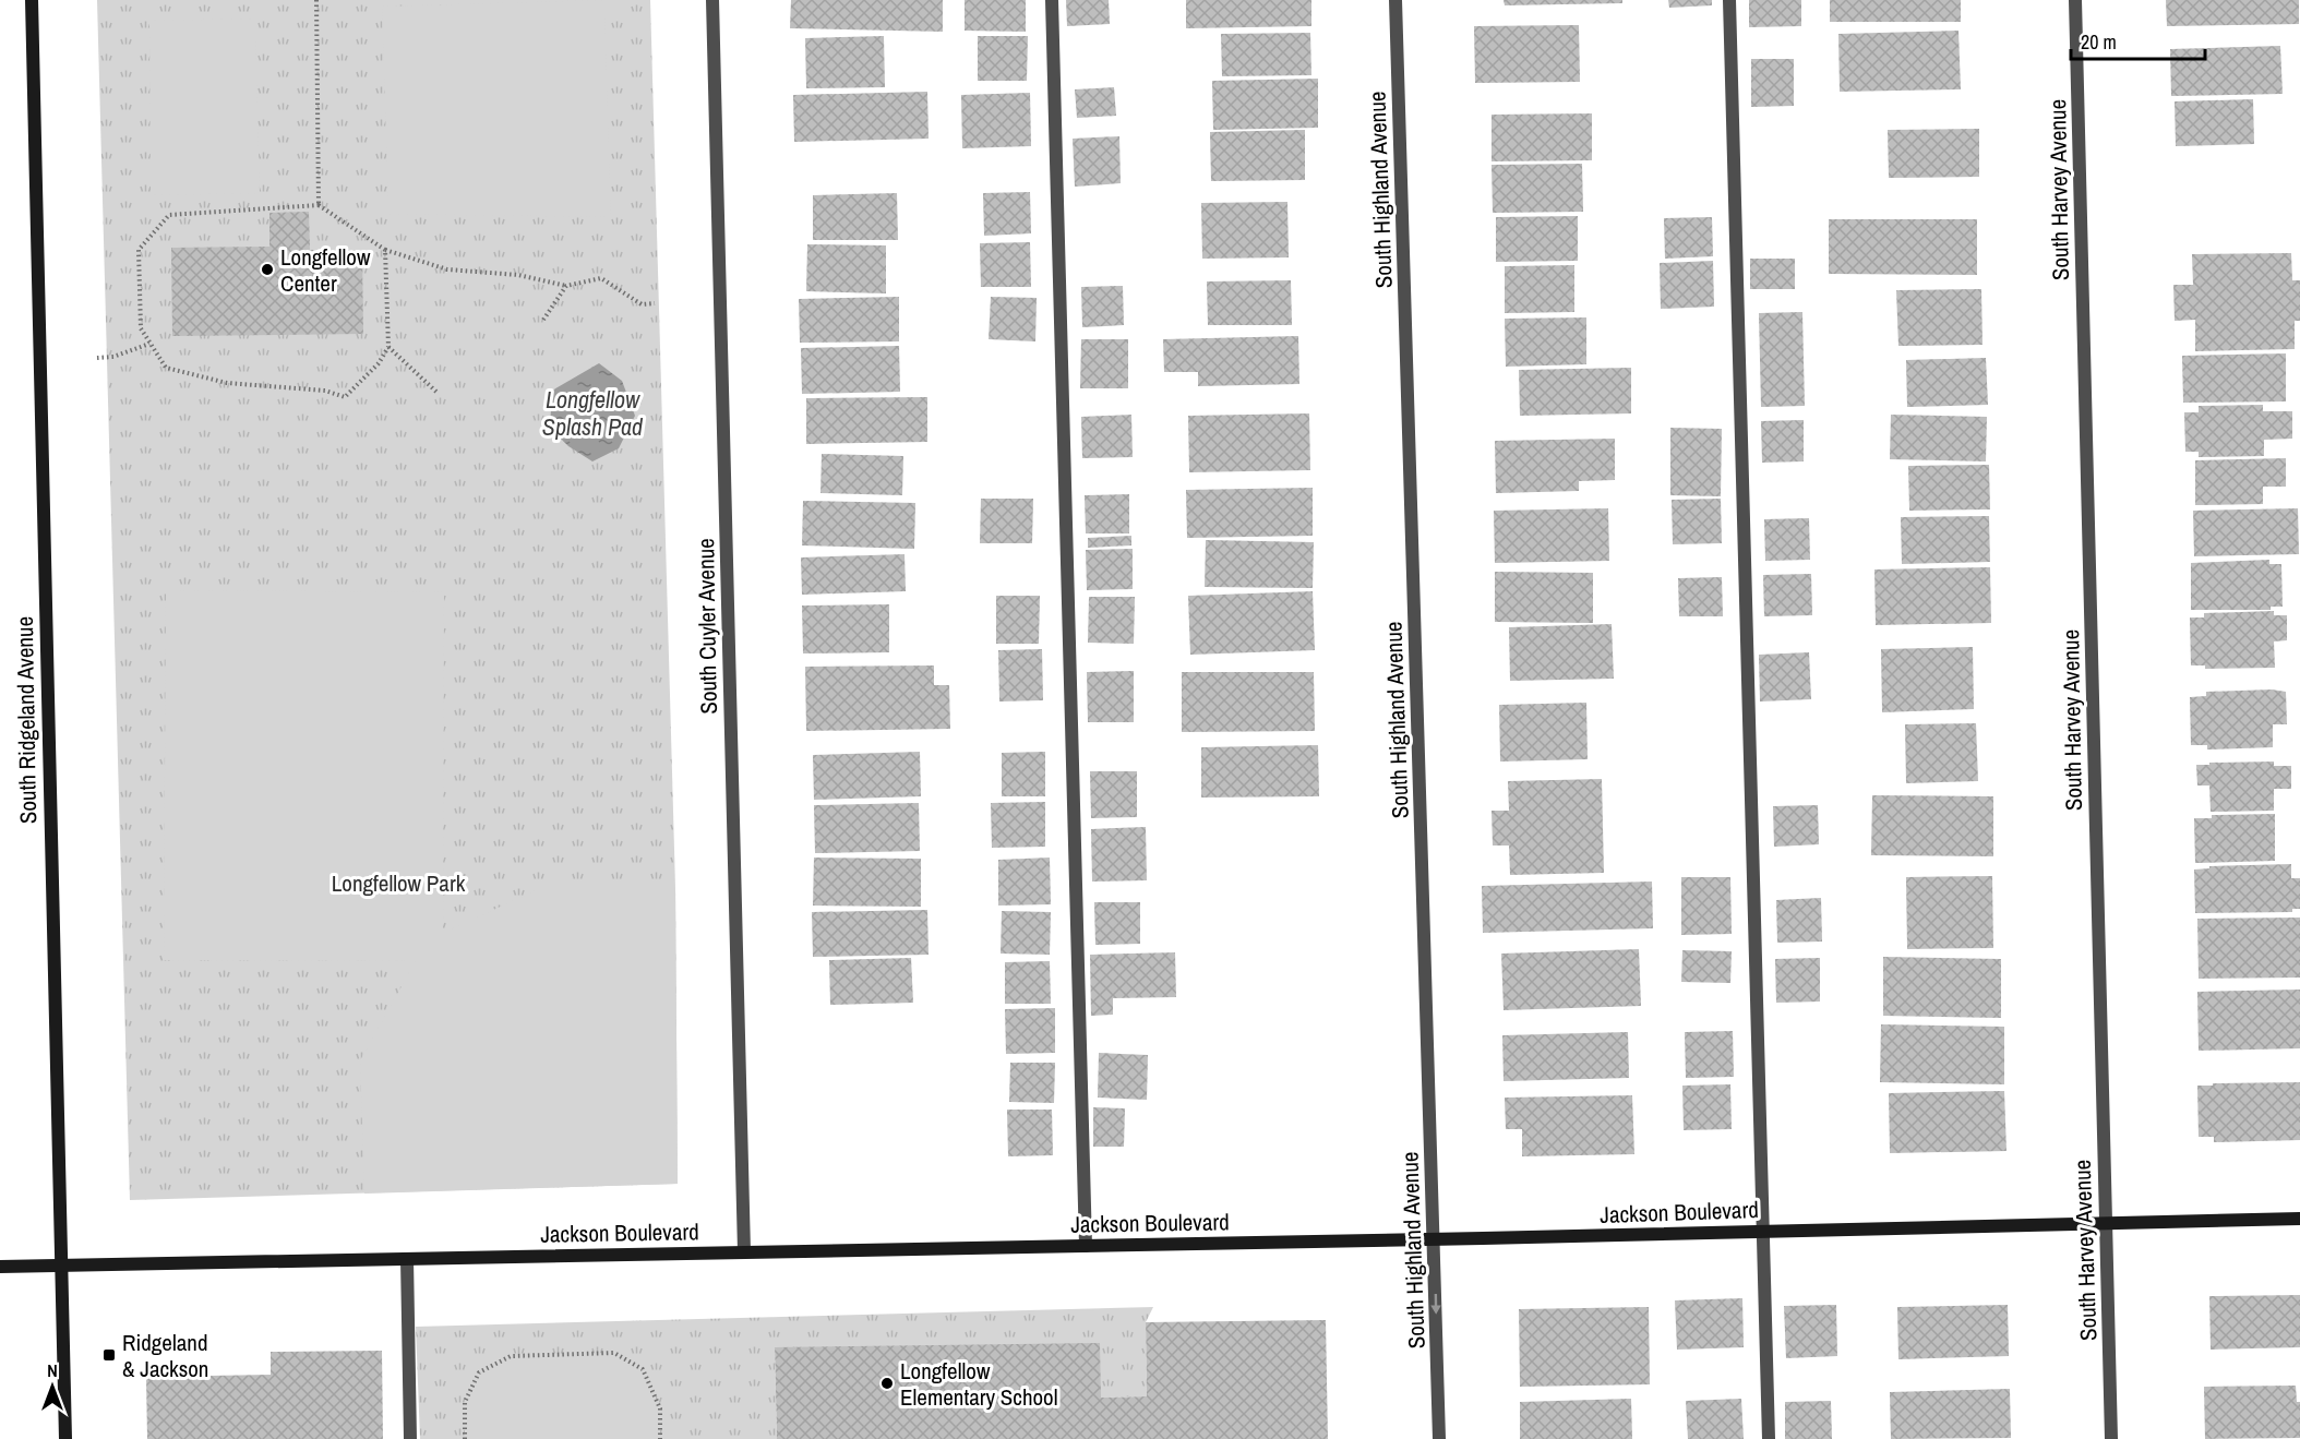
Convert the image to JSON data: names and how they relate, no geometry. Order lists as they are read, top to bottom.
{
  "streets": {
    "street": [
      "South Highland Avenue",
      "South Harvey Avenue",
      "South Cuyler Avenue",
      "South Ridgeland Avenue",
      "Jackson Boulevard"
    ]
  },
  "crossings": [
    ["South Highland Avenue", "Jackson Boulevard"],
    ["South Harvey Avenue", "Jackson Boulevard"],
    ["South Cuyler Avenue", "Jackson Boulevard"],
    ["South Ridgeland Avenue", "Jackson Boulevard"]
  ],
  "water": ["Longfellow Splash Pad"],
  "parks": ["Longfellow Park"],
  "places": {
    "other": ["Longfellow Center", "Longfellow Elementary School"],
    "transit": ["Ridgeland & Jackson"]
  },
  "scale_bar": "20 m",
  "north": "top"
}
